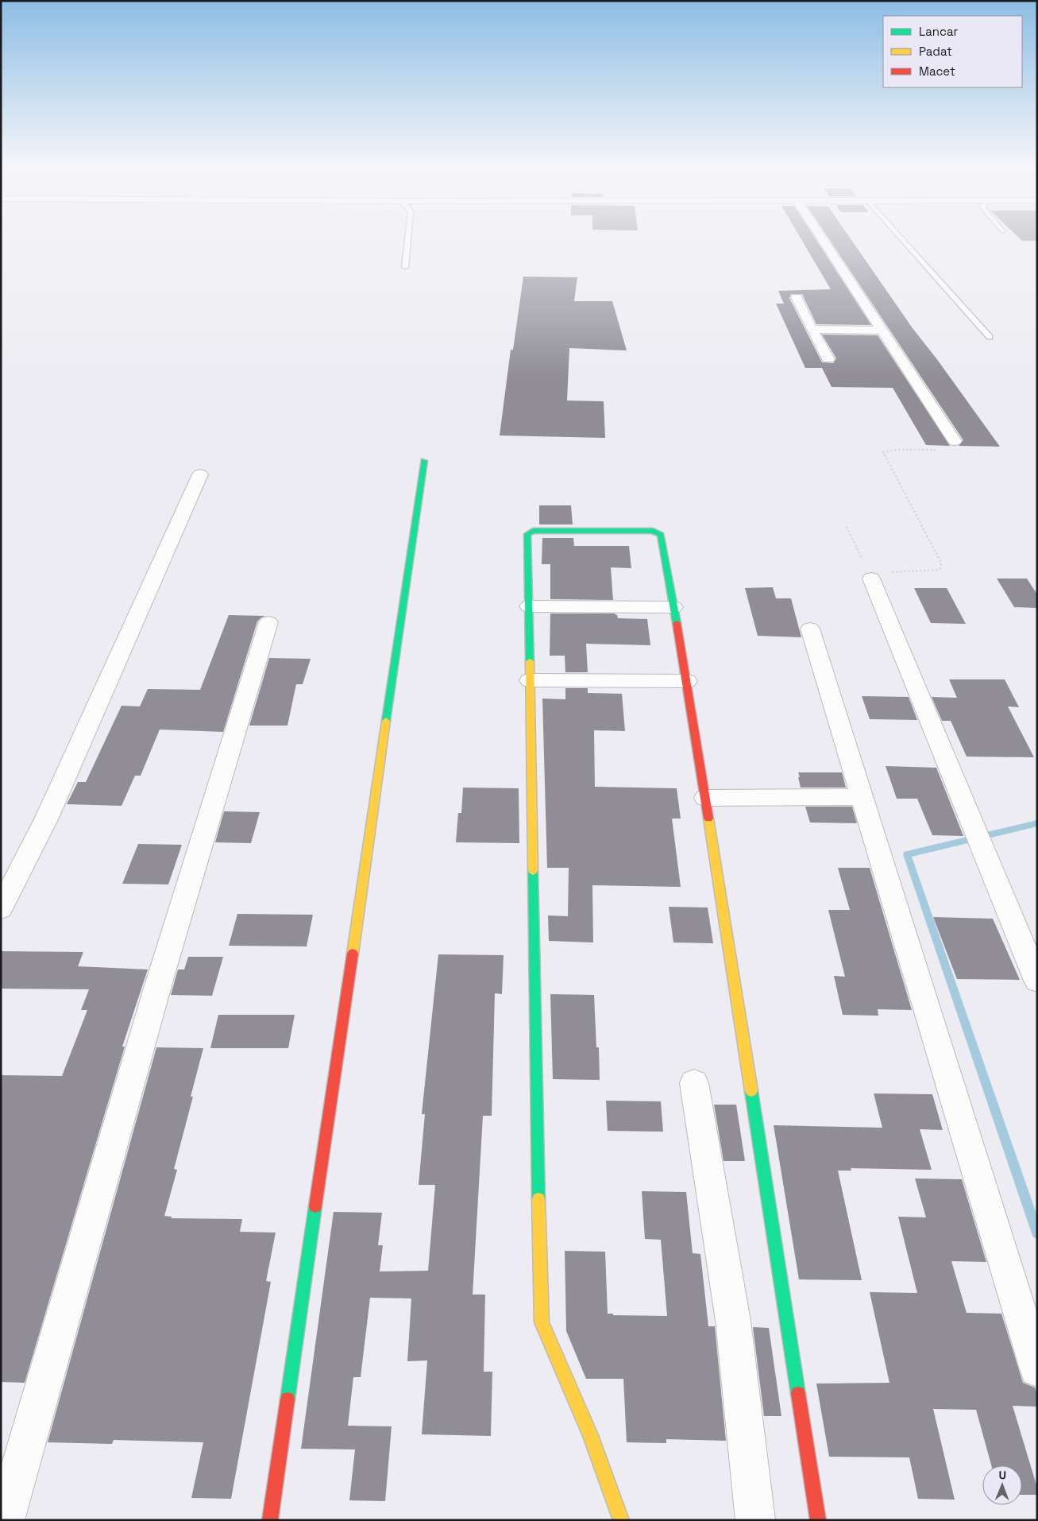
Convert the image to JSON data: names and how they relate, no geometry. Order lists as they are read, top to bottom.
{
  "legend": ["Lancar", "Padat", "Macet"],
  "north": "top"
}
